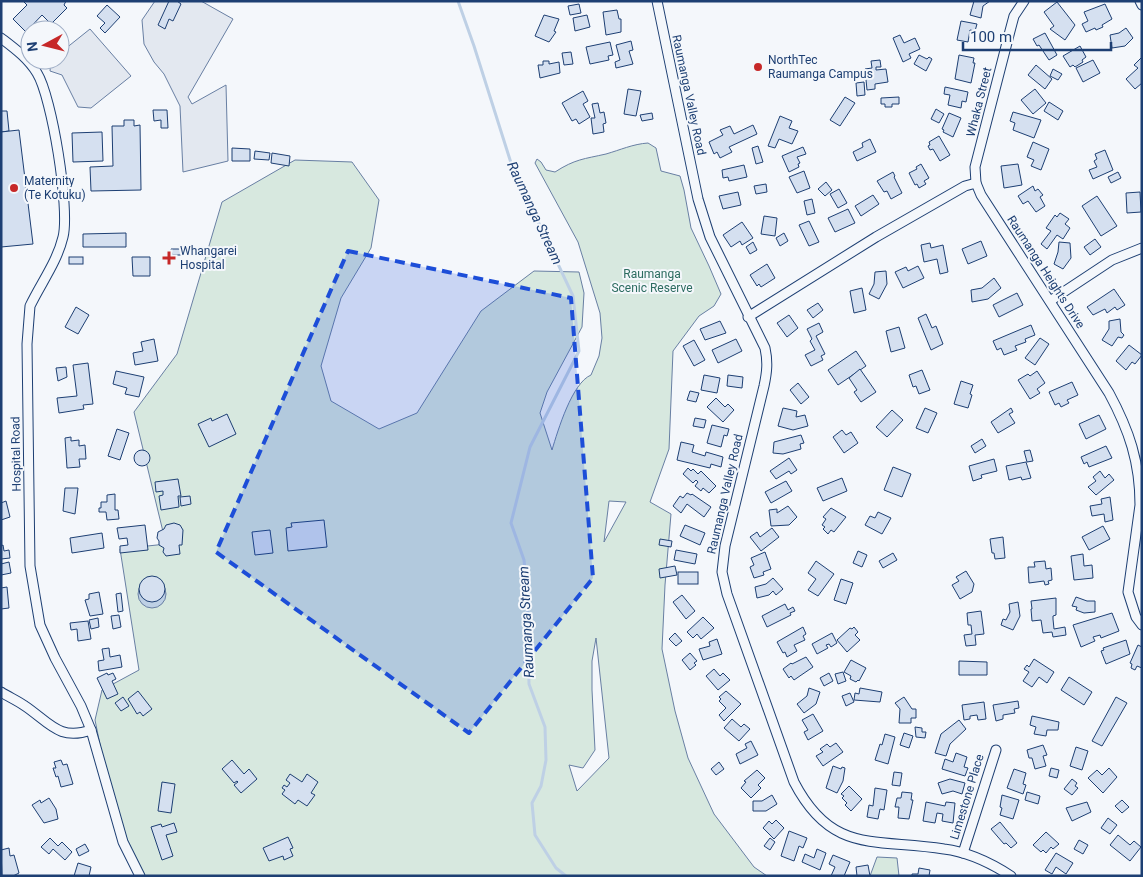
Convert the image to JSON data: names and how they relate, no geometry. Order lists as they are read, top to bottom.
{
  "streets": {
    "street": [
      "Raumanga Valley Road",
      "Whaka Street",
      "Raumanga Heights Drive",
      "Hospital Road",
      "Limestone Place"
    ]
  },
  "crossings": [
    ["Raumanga Valley Road", "Limestone Place"],
    ["Whaka Street", "Raumanga Heights Drive"]
  ],
  "water": ["Raumanga Stream"],
  "parks": ["Raumanga Scenic Reserve"],
  "places": {
    "other": ["NorthTec Raumanga Campus", "Maternity (Te Kotuku)"],
    "health": ["Whangarei Hospital"]
  },
  "scale_bar": "100 m",
  "north": "left"
}
